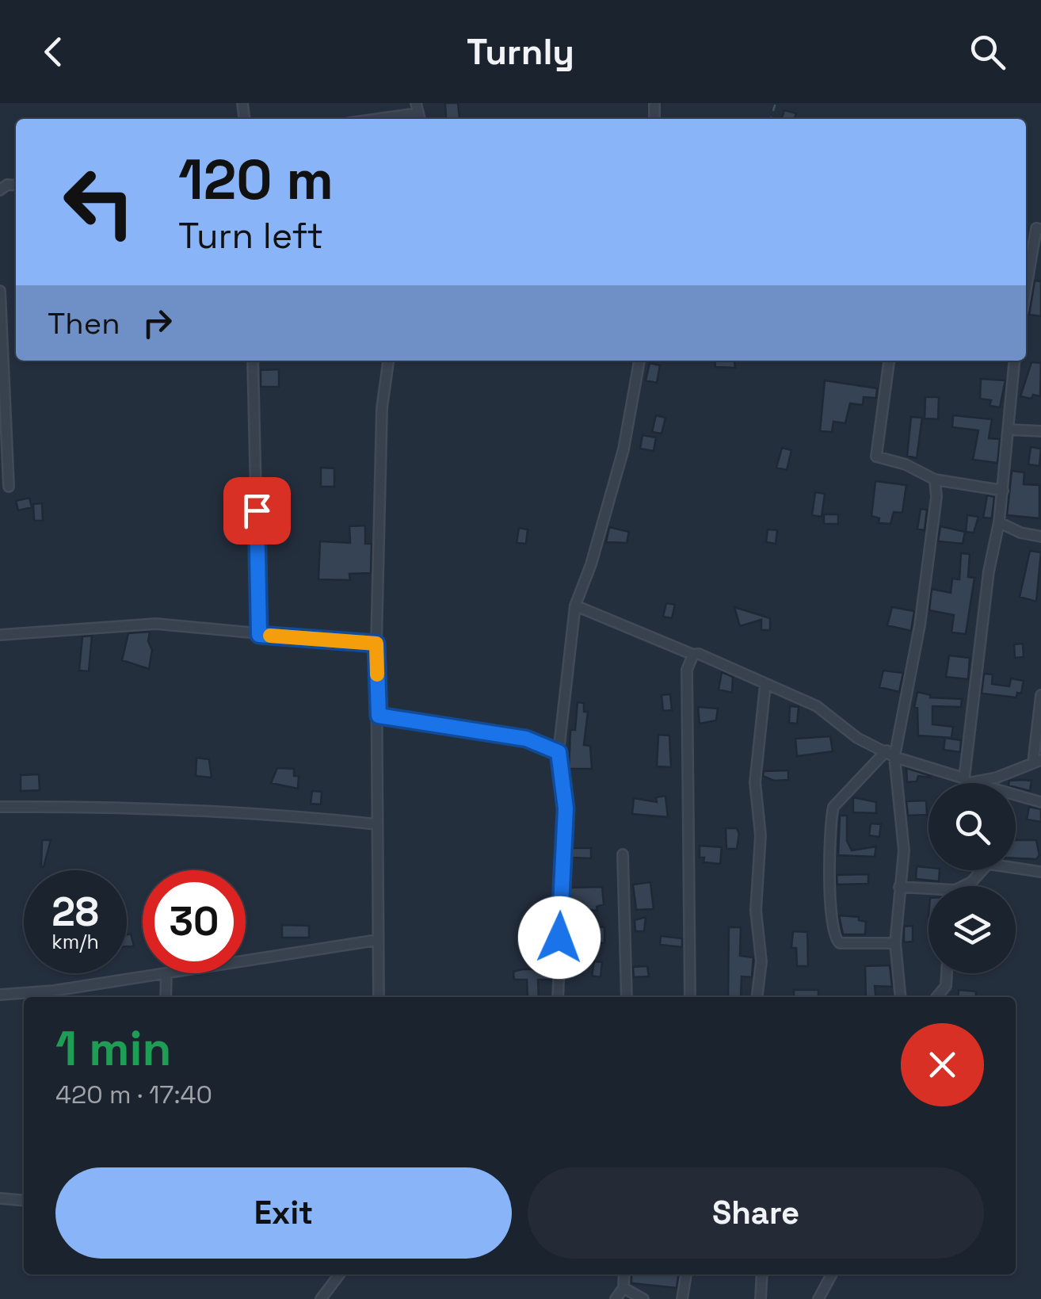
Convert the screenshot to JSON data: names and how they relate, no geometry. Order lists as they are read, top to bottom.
{
  "page": {
    "header": "Turnly",
    "turn": ["120 m", "Turn left"],
    "then": "Then",
    "speed": "28 km/h",
    "limit": "30",
    "heading": ["1 min", "420 m · 17:40"],
    "buttons": ["Exit", "Share"]
  }
}
